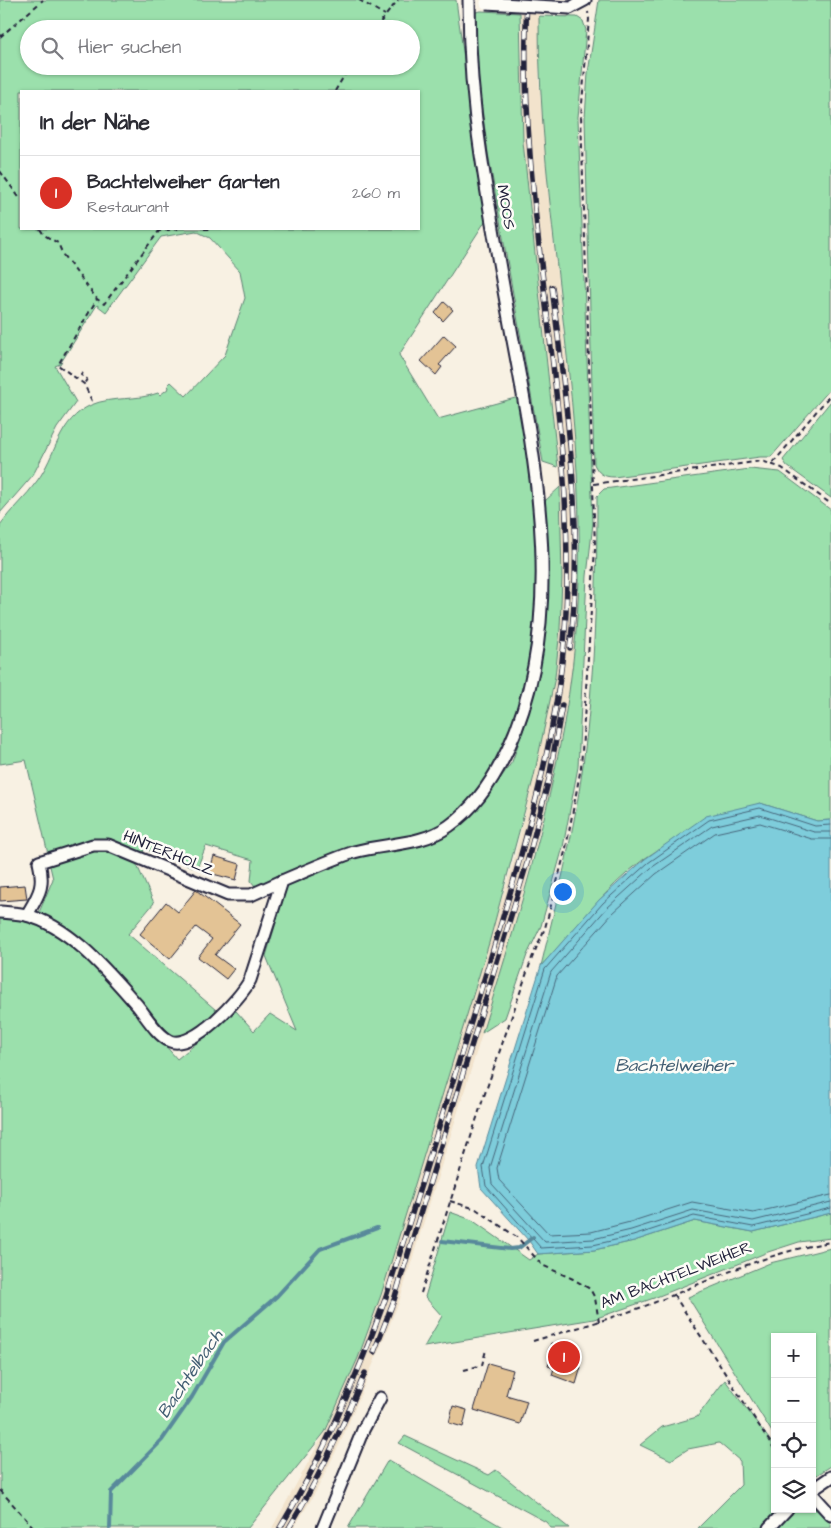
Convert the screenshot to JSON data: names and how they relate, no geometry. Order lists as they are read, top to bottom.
{
  "streets": {
    "street": ["MOOS", "HINTERHOLZ"],
    "path": ["AM BACHTELWEIHER"]
  },
  "crossings": [
    ["MOOS", "HINTERHOLZ"]
  ],
  "water": ["Bachtelweiher", "Bachtelbach"],
  "page": {
    "search": "Hier suchen",
    "heading": "In der Nähe",
    "list": [
      {
        "mark": "1",
        "name": "Bachtelweiher Garten",
        "note": "Restaurant",
        "value": "260 m"
      }
    ],
    "map_buttons": ["+", "−"],
    "pins": "1"
  }
}
